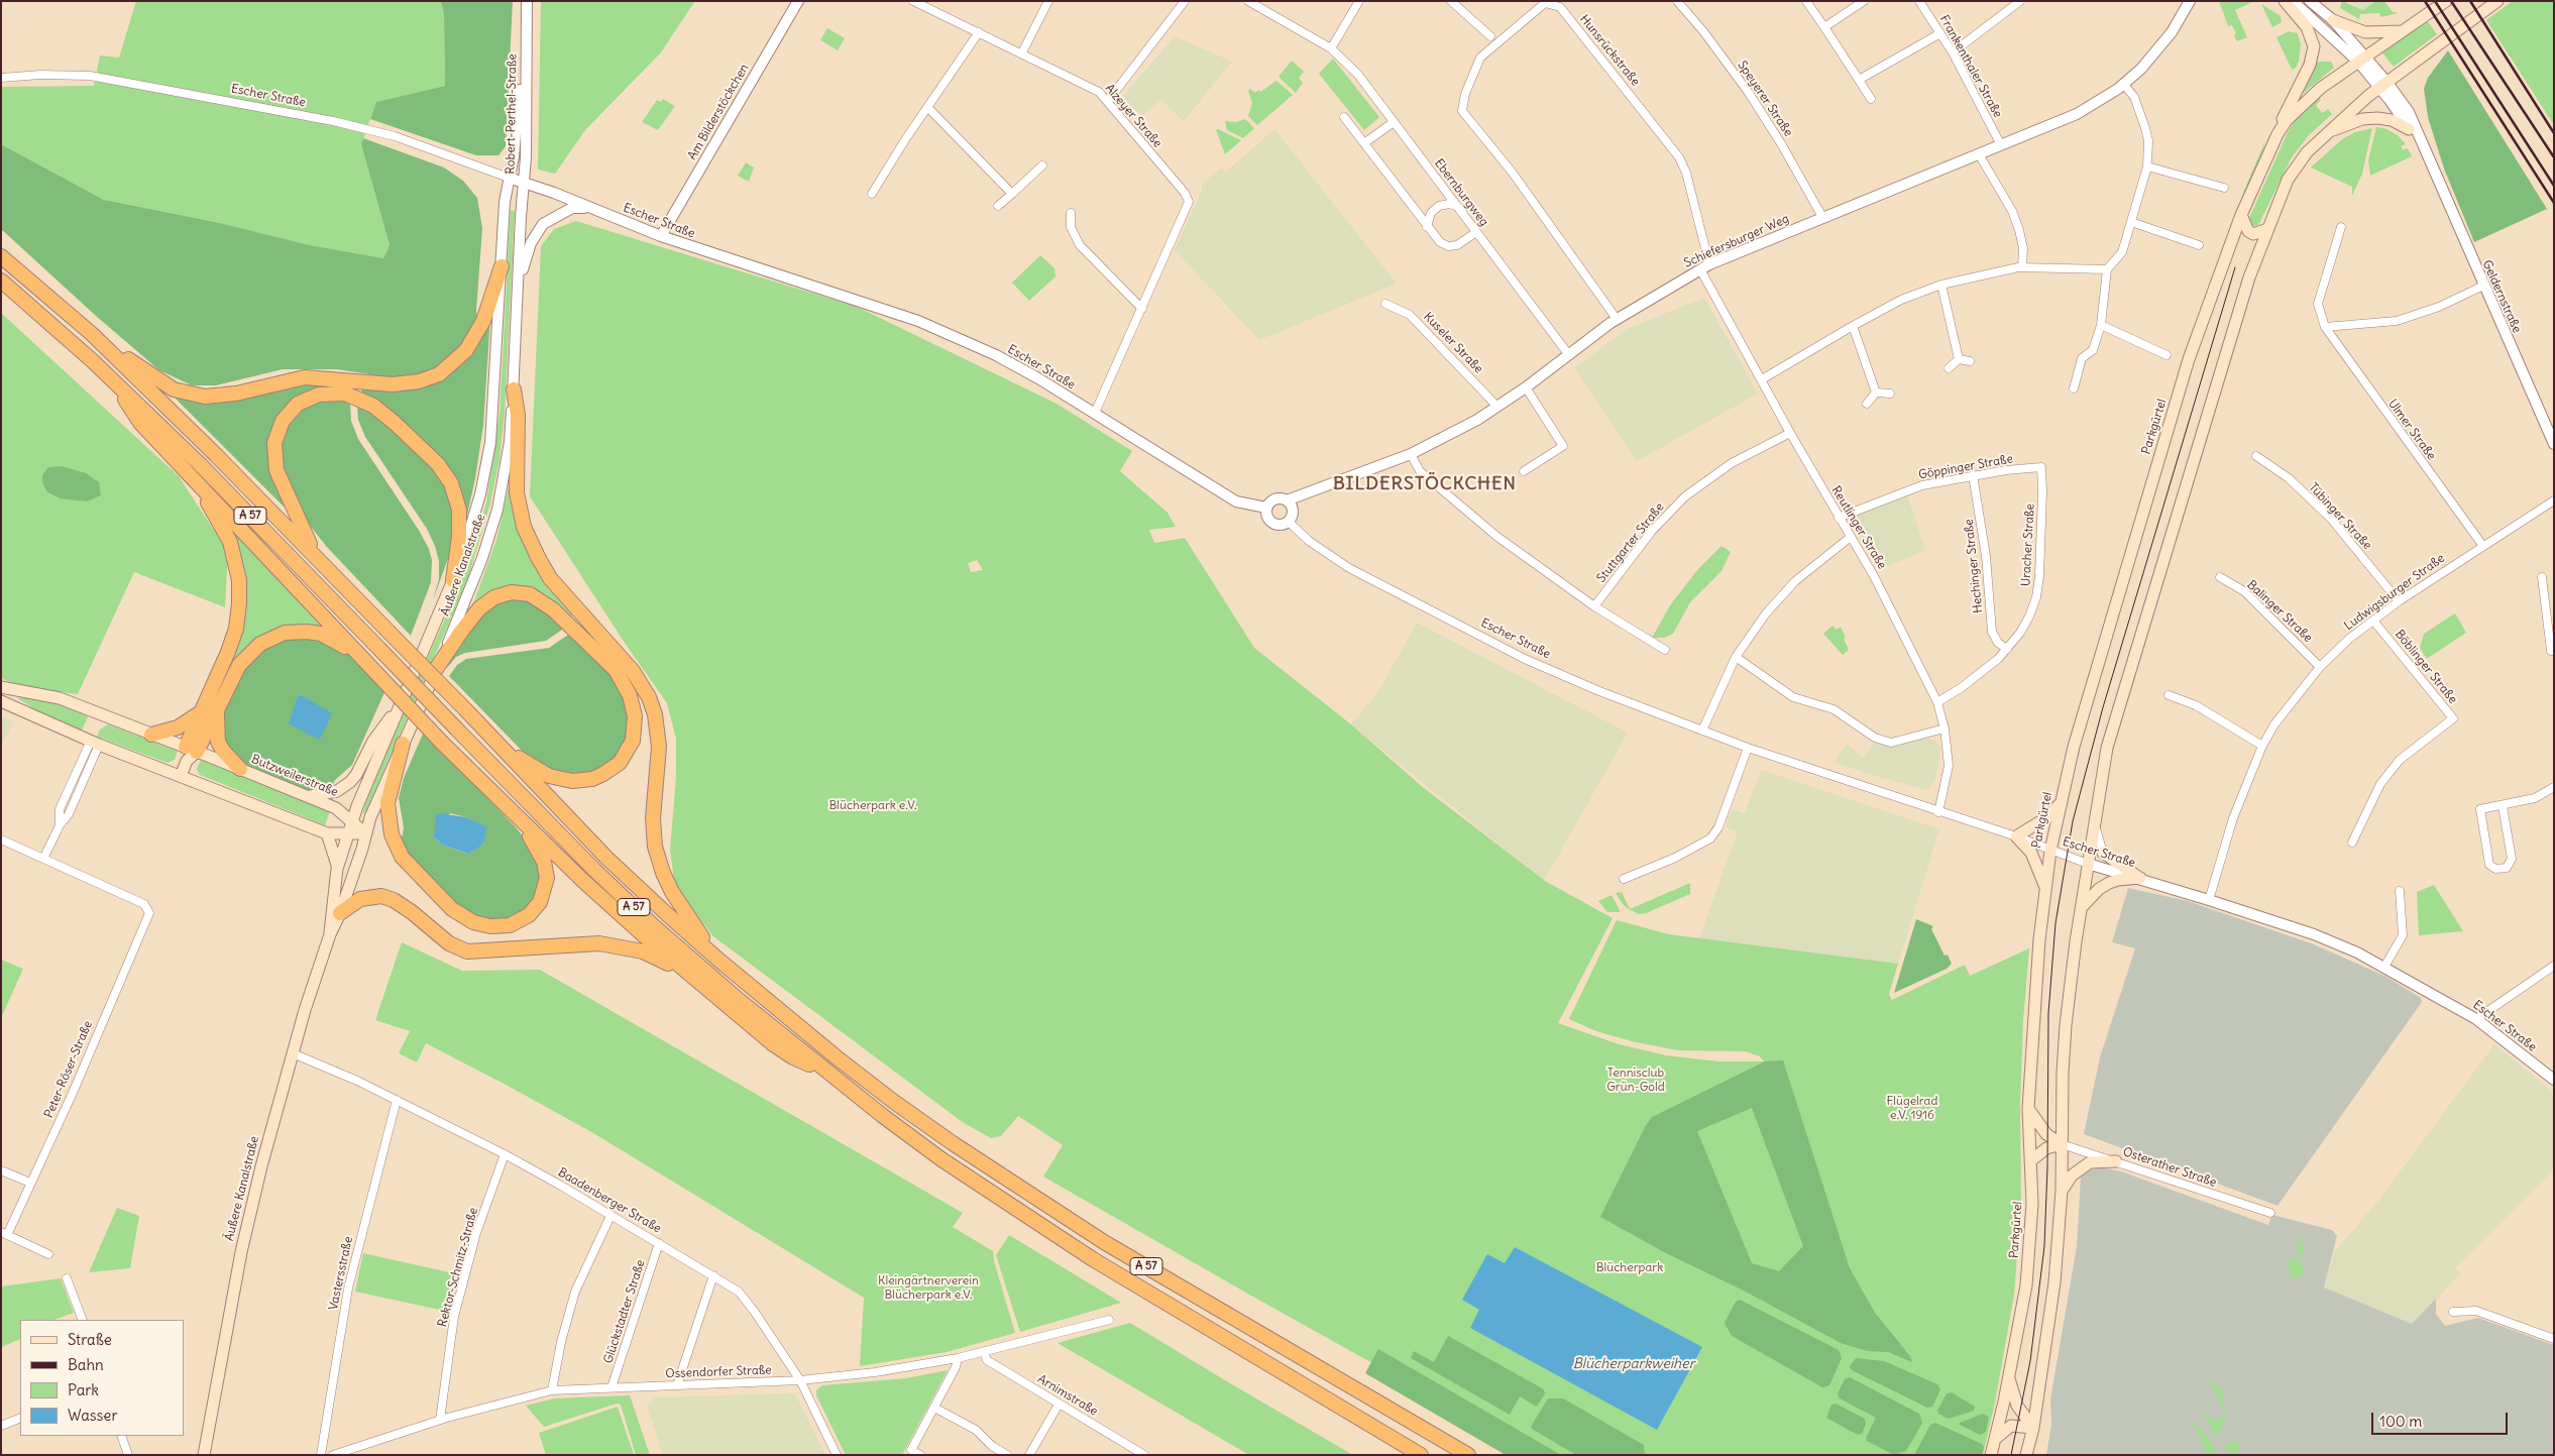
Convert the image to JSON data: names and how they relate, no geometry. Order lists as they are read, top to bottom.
{
  "streets": {
    "highway": ["A 57"],
    "main road": ["Parkgürtel", "Äußere Kanalstraße", "Butzweilerstraße"],
    "street": [
      "Hunsrückstraße",
      "Frankenthaler Straße",
      "Escher Straße",
      "Speyerer Straße",
      "Am Bilderstöckchen",
      "Robert-Perthel-Straße",
      "Alzeyer Straße",
      "Ebernburgweg",
      "Schiefersburger Weg",
      "Geldernstraße",
      "Kuseler Straße",
      "Ulmer Straße",
      "Göppinger Straße",
      "Tübinger Straße",
      "Reutlinger Straße",
      "Stuttgarter Straße",
      "Uracher Straße",
      "Hechinger Straße",
      "Ludwigsburger Straße",
      "Balinger Straße",
      "Böblinger Straße",
      "Peter-Röser-Straße",
      "Osterather Straße",
      "Baadenberger Straße",
      "Rektor-Schmitz-Straße",
      "Vastersstraße",
      "Glückstadter Straße",
      "Ossendorfer Straße",
      "Arnimstraße"
    ]
  },
  "crossings": [
    ["Hunsrückstraße", "Schiefersburger Weg"],
    ["Hunsrückstraße", "Reutlinger Straße"],
    ["Frankenthaler Straße", "Schiefersburger Weg"],
    ["Escher Straße", "Am Bilderstöckchen"],
    ["Escher Straße", "Robert-Perthel-Straße"],
    ["Escher Straße", "Alzeyer Straße"],
    ["Escher Straße", "Schiefersburger Weg"],
    ["Escher Straße", "Parkgürtel"],
    ["Escher Straße", "Reutlinger Straße"],
    ["Escher Straße", "Äußere Kanalstraße"],
    ["Escher Straße", "Ludwigsburger Straße"],
    ["Speyerer Straße", "Schiefersburger Weg"],
    ["Robert-Perthel-Straße", "Äußere Kanalstraße"],
    ["Ebernburgweg", "Schiefersburger Weg"],
    ["Schiefersburger Weg", "Kuseler Straße"],
    ["Schiefersburger Weg", "Reutlinger Straße"],
    ["Geldernstraße", "Parkgürtel"],
    ["Ulmer Straße", "Ludwigsburger Straße"],
    ["Göppinger Straße", "Reutlinger Straße"],
    ["Göppinger Straße", "Uracher Straße"],
    ["Göppinger Straße", "Hechinger Straße"],
    ["Tübinger Straße", "Ludwigsburger Straße"],
    ["Reutlinger Straße", "Stuttgarter Straße"],
    ["Reutlinger Straße", "Uracher Straße"],
    ["Uracher Straße", "Hechinger Straße"],
    ["Äußere Kanalstraße", "Butzweilerstraße"],
    ["Äußere Kanalstraße", "Baadenberger Straße"],
    ["Ludwigsburger Straße", "Balinger Straße"],
    ["Ludwigsburger Straße", "Böblinger Straße"],
    ["Baadenberger Straße", "Rektor-Schmitz-Straße"],
    ["Baadenberger Straße", "Vastersstraße"],
    ["Baadenberger Straße", "Glückstadter Straße"],
    ["Baadenberger Straße", "Ossendorfer Straße"],
    ["Rektor-Schmitz-Straße", "Ossendorfer Straße"],
    ["Glückstadter Straße", "Ossendorfer Straße"],
    ["Ossendorfer Straße", "Arnimstraße"]
  ],
  "districts": ["BILDERSTÖCKCHEN"],
  "water": ["Blücherparkweiher"],
  "parks": [
    "Blücherpark e.V.",
    "Tennisclub Grün-Gold",
    "Flügelrad e.V. 1916",
    "Blücherpark",
    "Kleingärtnerverein Blücherpark e.V."
  ],
  "legend": [
    "Straße",
    "Bahn",
    "Park",
    "Wasser"
  ],
  "scale_bar": "100 m"
}
